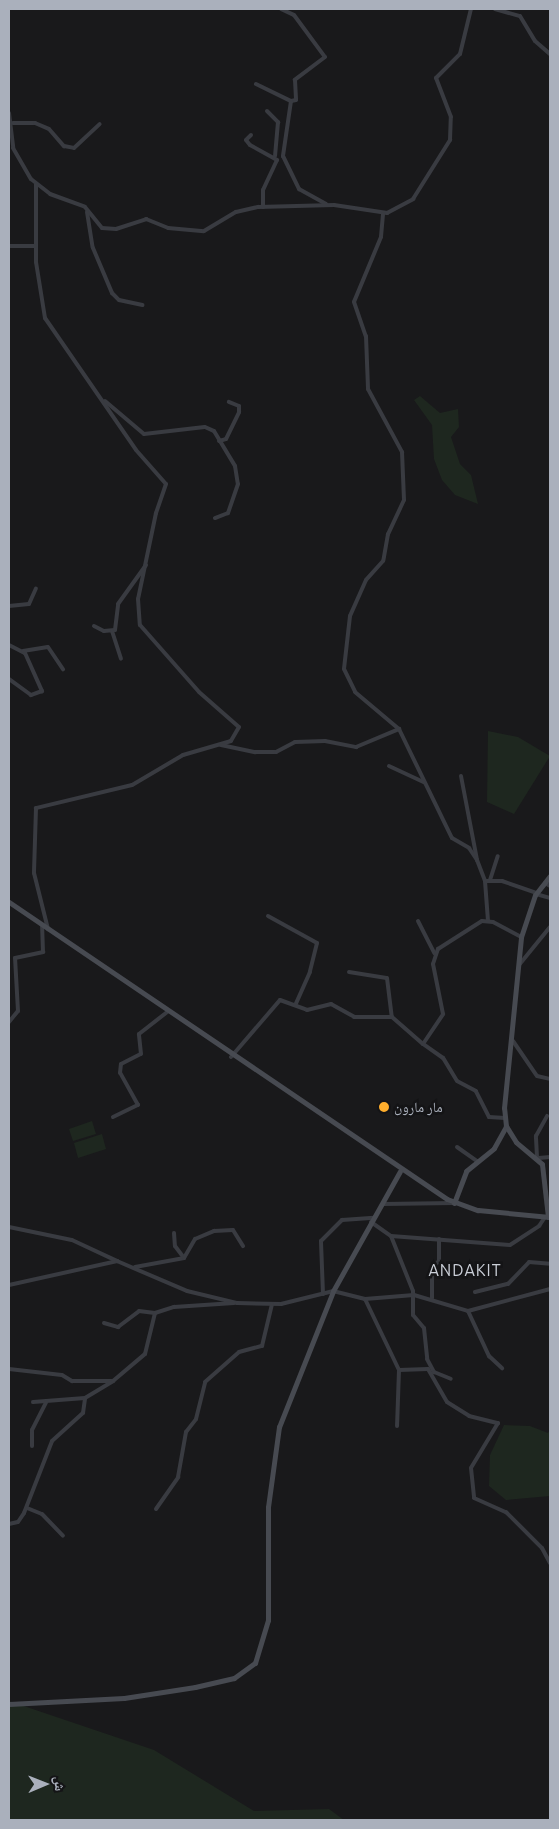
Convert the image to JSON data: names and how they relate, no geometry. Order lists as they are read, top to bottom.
{
  "districts": ["ANDAKIT"],
  "places": ["مار مارون"],
  "north": "right"
}
